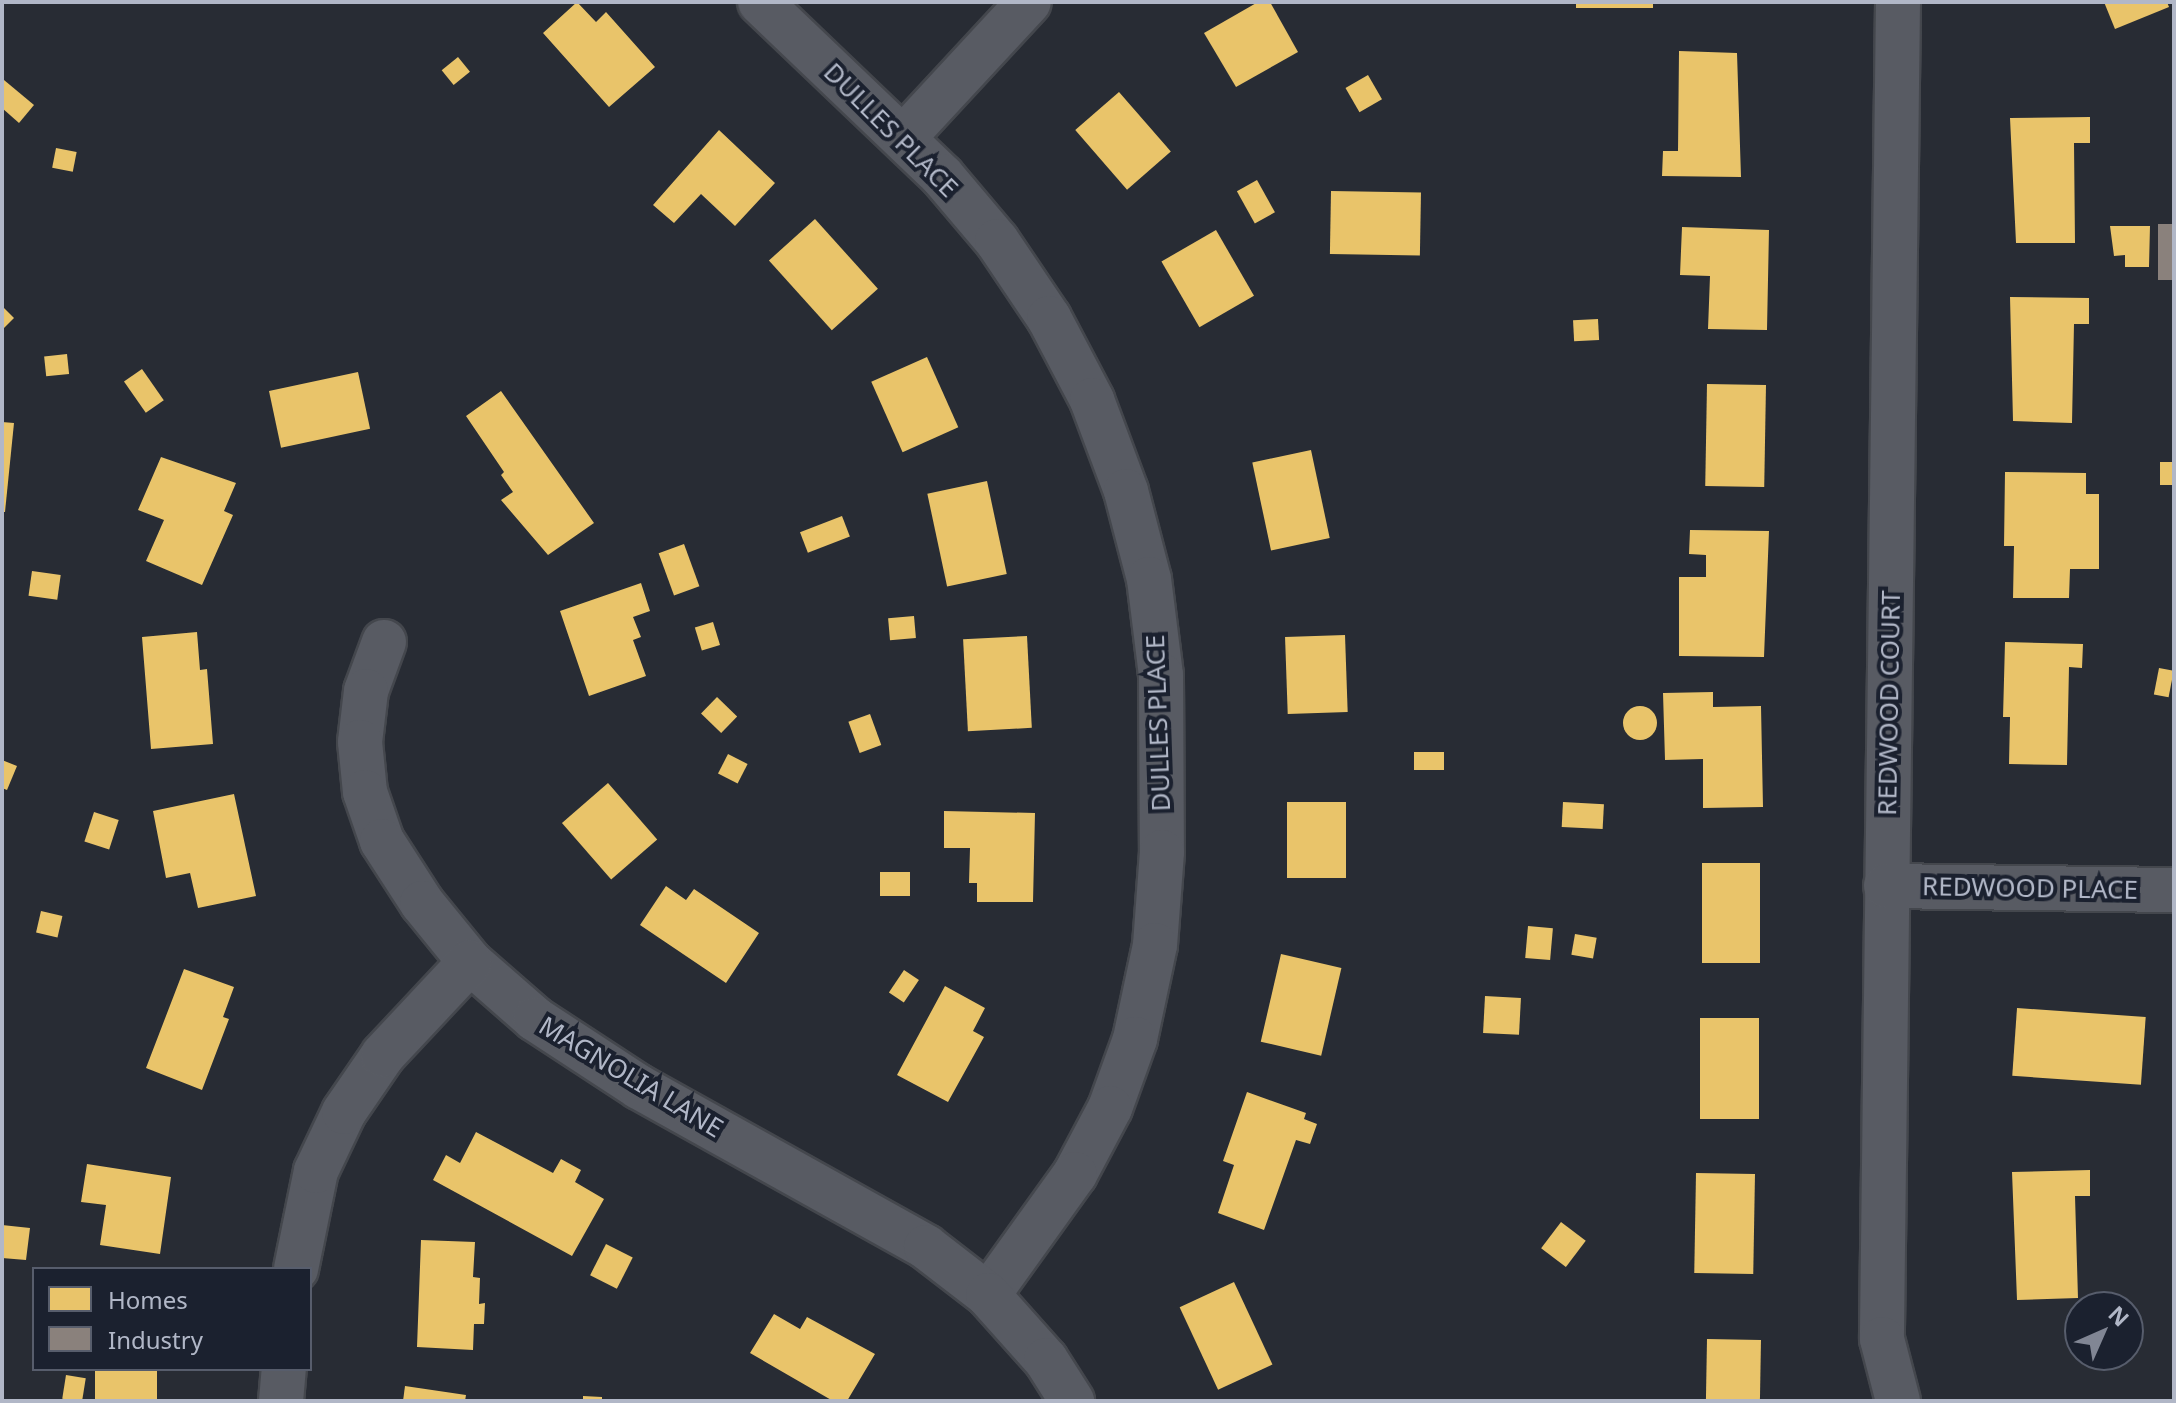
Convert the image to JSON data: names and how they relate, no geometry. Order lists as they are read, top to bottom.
{
  "streets": {
    "street": [
      "DULLES PLACE",
      "REDWOOD COURT",
      "REDWOOD PLACE",
      "MAGNOLIA LANE"
    ]
  },
  "crossings": [
    ["DULLES PLACE", "MAGNOLIA LANE"],
    ["REDWOOD COURT", "REDWOOD PLACE"]
  ],
  "legend": ["Homes", "Industry"],
  "north": "top right"
}
